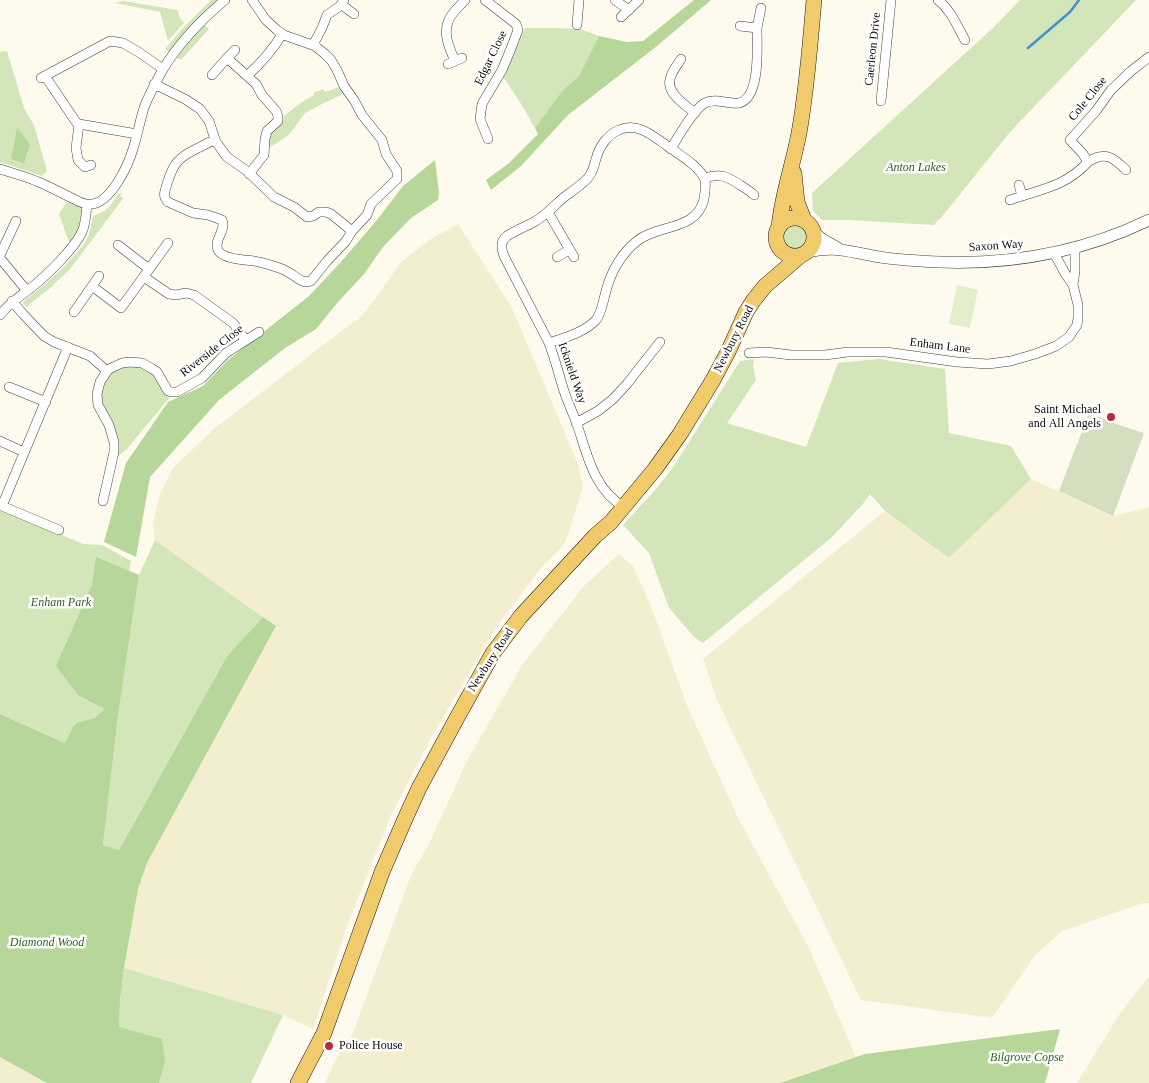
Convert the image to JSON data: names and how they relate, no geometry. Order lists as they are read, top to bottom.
{
  "streets": {
    "main road": ["Newbury Road"],
    "street": [
      "Caerleon Drive",
      "Edgar Close",
      "Cole Close",
      "Saxon Way",
      "Enham Lane",
      "Riverside Close",
      "Icknield Way"
    ]
  },
  "crossings": [
    ["Saxon Way", "Newbury Road"],
    ["Saxon Way", "Enham Lane"],
    ["Newbury Road", "Icknield Way"]
  ],
  "parks": [
    "Anton Lakes",
    "Enham Park",
    "Diamond Wood",
    "Bilgrove Copse"
  ],
  "places": ["Saint Michael and All Angels", "Police House"]
}
